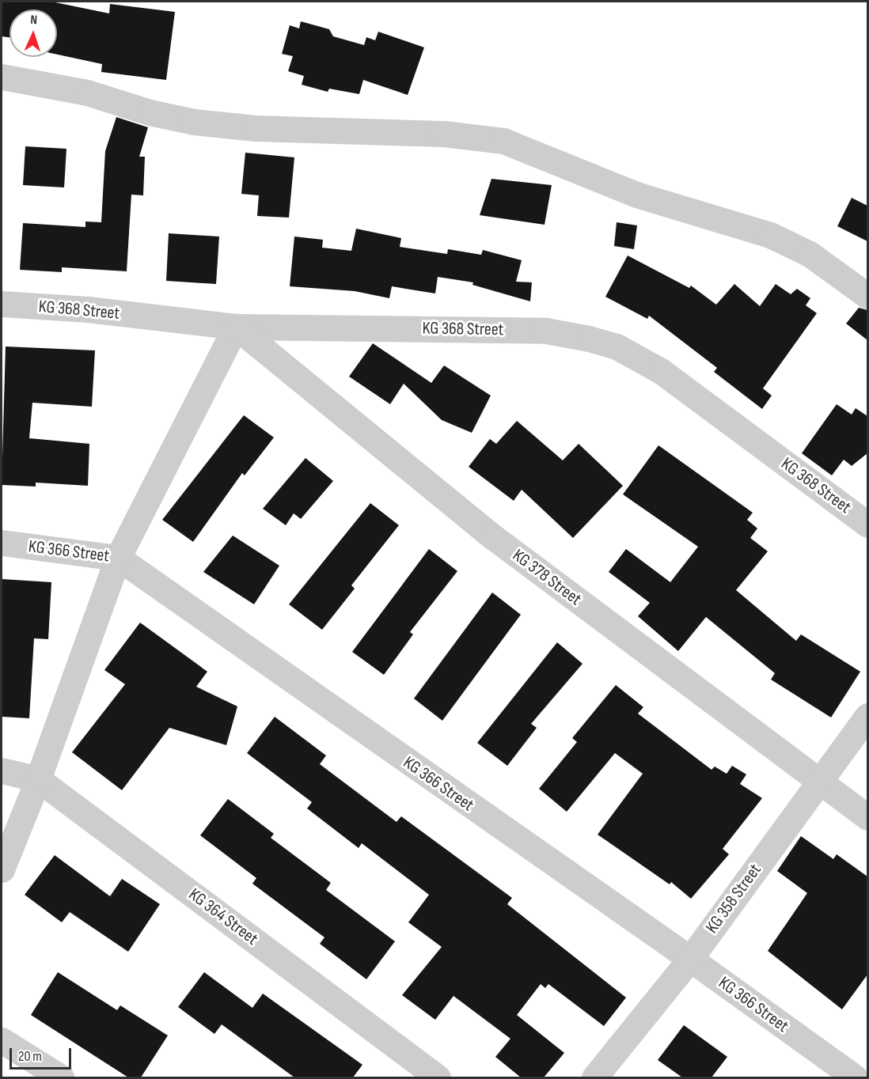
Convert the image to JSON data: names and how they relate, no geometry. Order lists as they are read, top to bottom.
{
  "streets": {
    "street": [
      "KG 368 Street",
      "KG 366 Street",
      "KG 378 Street",
      "KG 358 Street",
      "KG 364 Street"
    ]
  },
  "crossings": [
    ["KG 368 Street", "KG 378 Street"],
    ["KG 366 Street", "KG 358 Street"],
    ["KG 378 Street", "KG 358 Street"]
  ],
  "scale_bar": "20 m",
  "north": "top"
}
